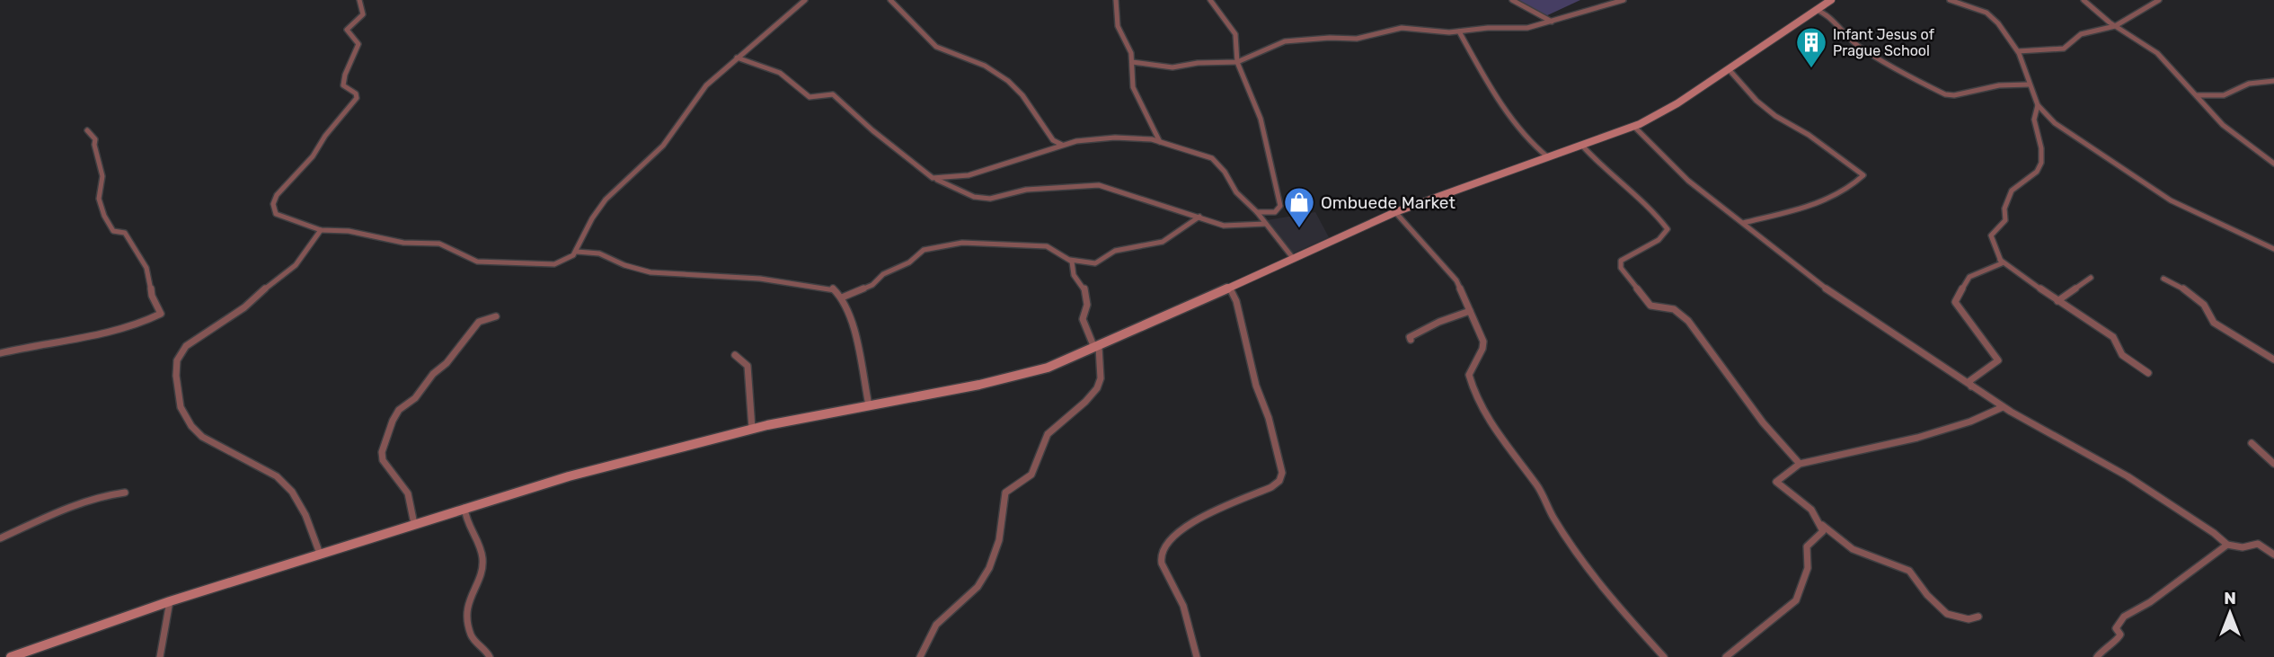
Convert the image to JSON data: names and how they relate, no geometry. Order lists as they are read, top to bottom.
{
  "places": {
    "building": ["Infant Jesus of Prague School"],
    "shop": ["Ombuede Market"]
  },
  "north": "top"
}
